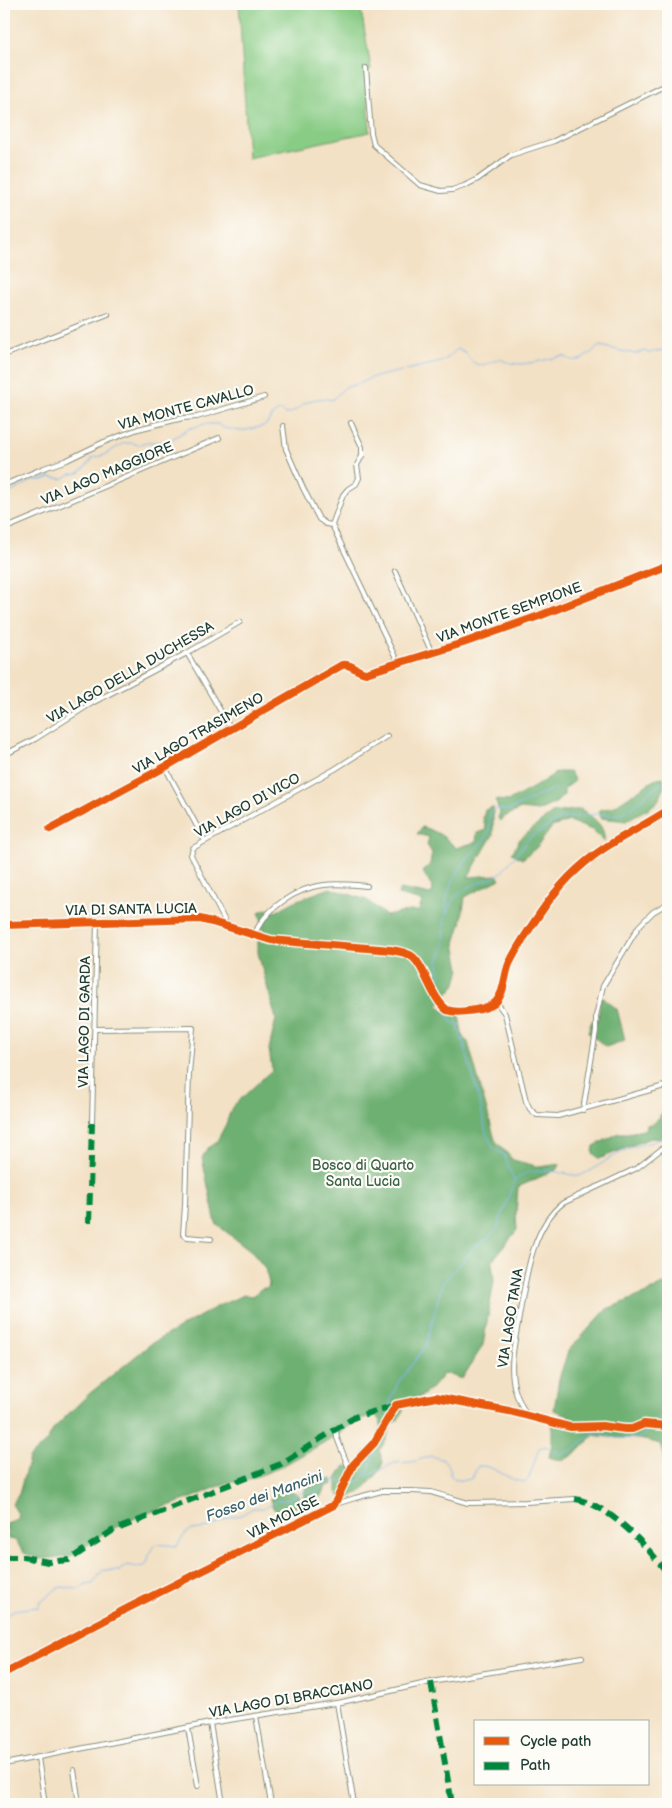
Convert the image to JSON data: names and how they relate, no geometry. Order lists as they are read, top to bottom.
{
  "streets": {
    "street": [
      "VIA MONTE CAVALLO",
      "VIA LAGO MAGGIORE",
      "VIA MONTE SEMPIONE",
      "VIA LAGO DELLA DUCHESSA",
      "VIA LAGO TRASIMENO",
      "VIA LAGO DI VICO",
      "VIA DI SANTA LUCIA",
      "VIA LAGO DI GARDA",
      "VIA LAGO TANA",
      "VIA MOLISE",
      "VIA LAGO DI BRACCIANO"
    ]
  },
  "crossings": [
    ["VIA MONTE SEMPIONE", "VIA LAGO TRASIMENO"],
    ["VIA LAGO DI VICO", "VIA DI SANTA LUCIA"],
    ["VIA DI SANTA LUCIA", "VIA LAGO DI GARDA"],
    ["VIA LAGO TANA", "VIA MOLISE"]
  ],
  "water": ["Fosso dei Mancini"],
  "parks": ["Bosco di Quarto Santa Lucia"],
  "legend": ["Cycle path", "Path"]
}
